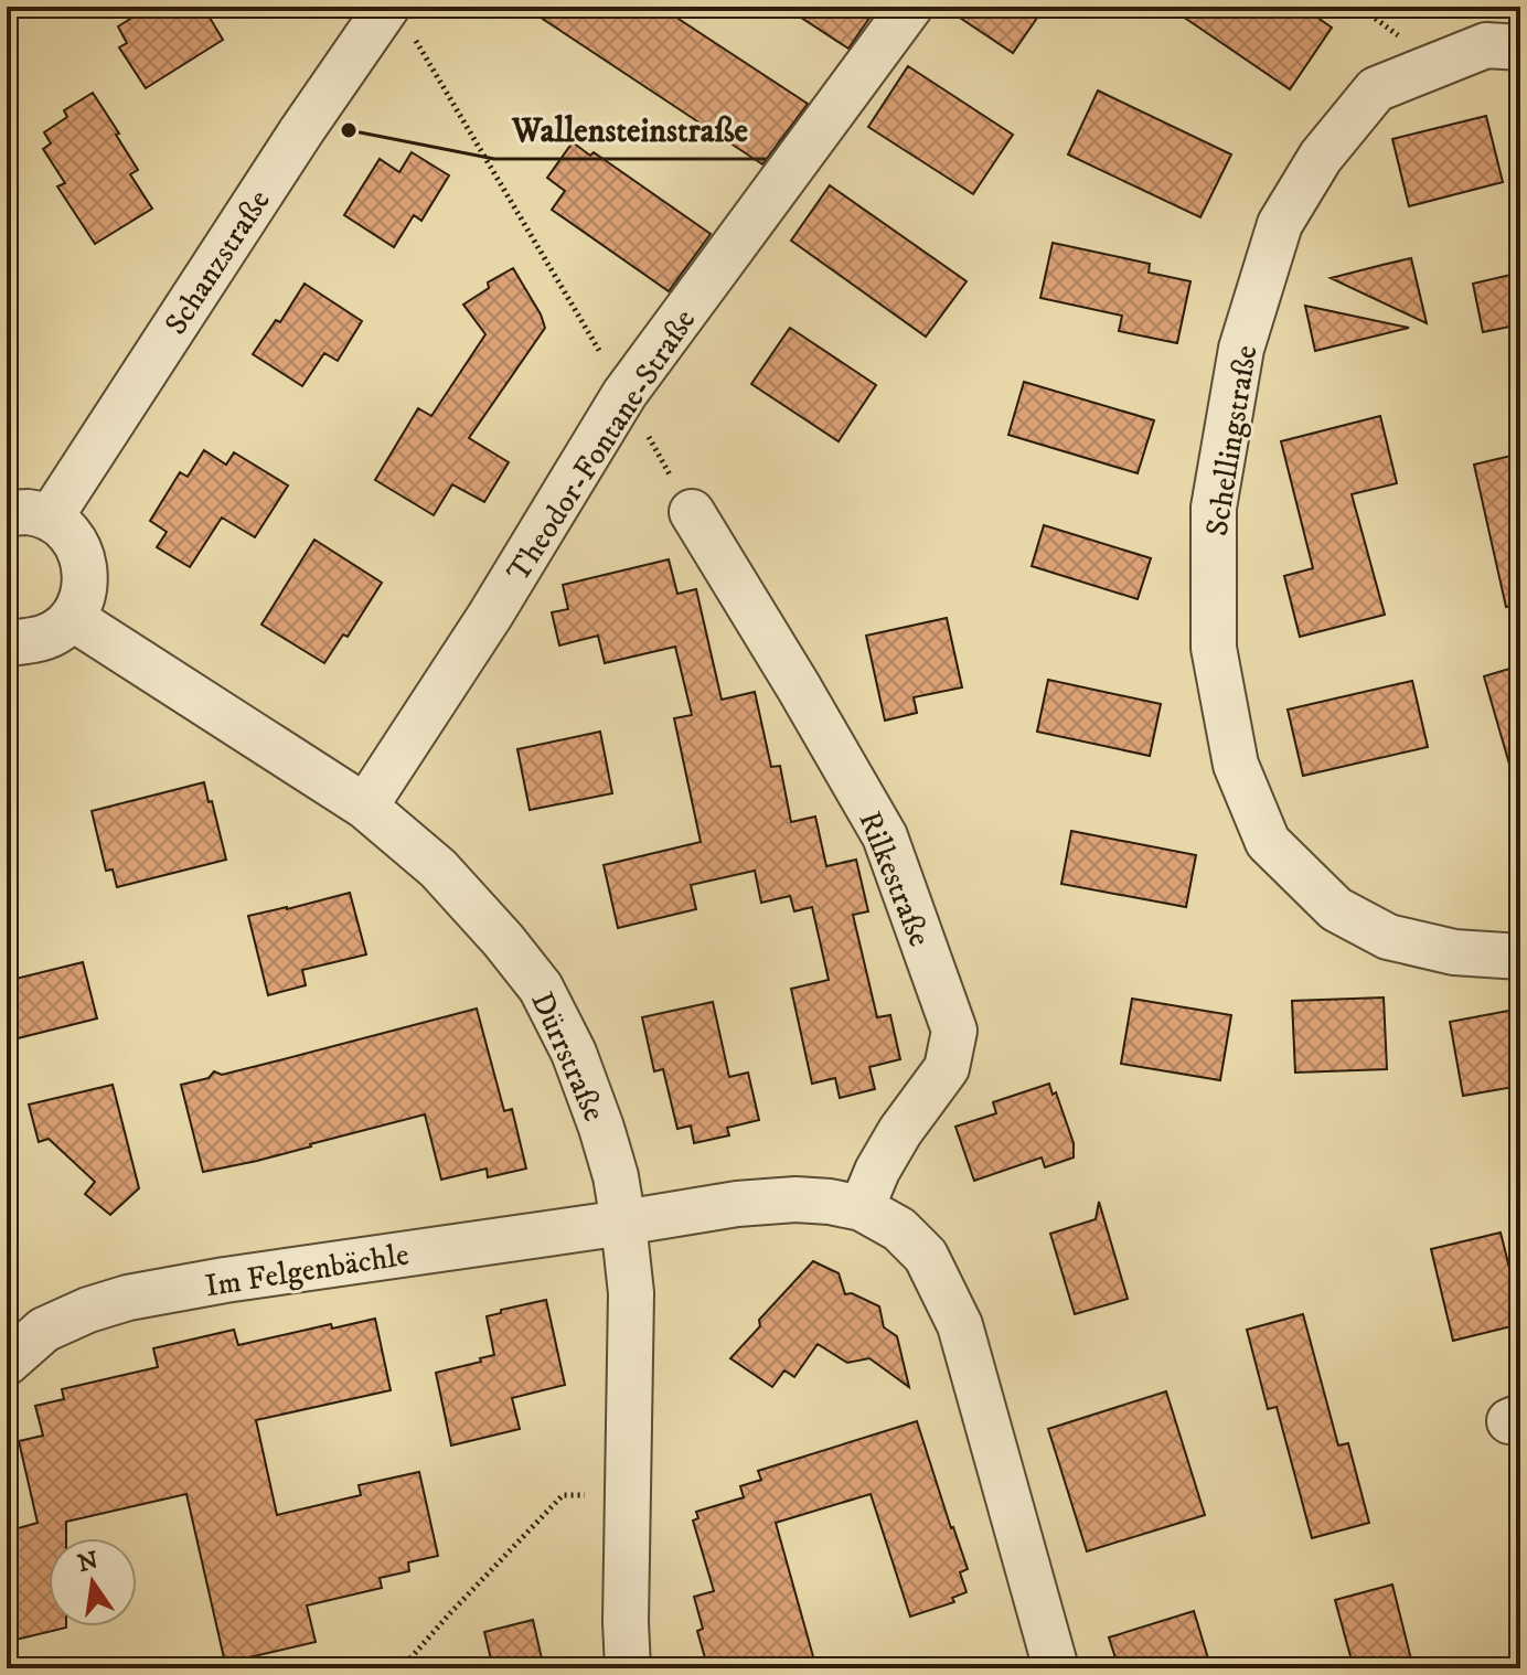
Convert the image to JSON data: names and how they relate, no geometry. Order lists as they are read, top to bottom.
{
  "streets": {
    "street": [
      "Schanzstraße",
      "Schellingstraße",
      "Theodor-Fontane-Straße",
      "Rilkestraße",
      "Dürrstraße",
      "Im Felgenbächle"
    ]
  },
  "crossings": [
    ["Theodor-Fontane-Straße", "Dürrstraße"],
    ["Dürrstraße", "Im Felgenbächle"]
  ],
  "places": ["Wallensteinstraße"],
  "north": "top"
}
